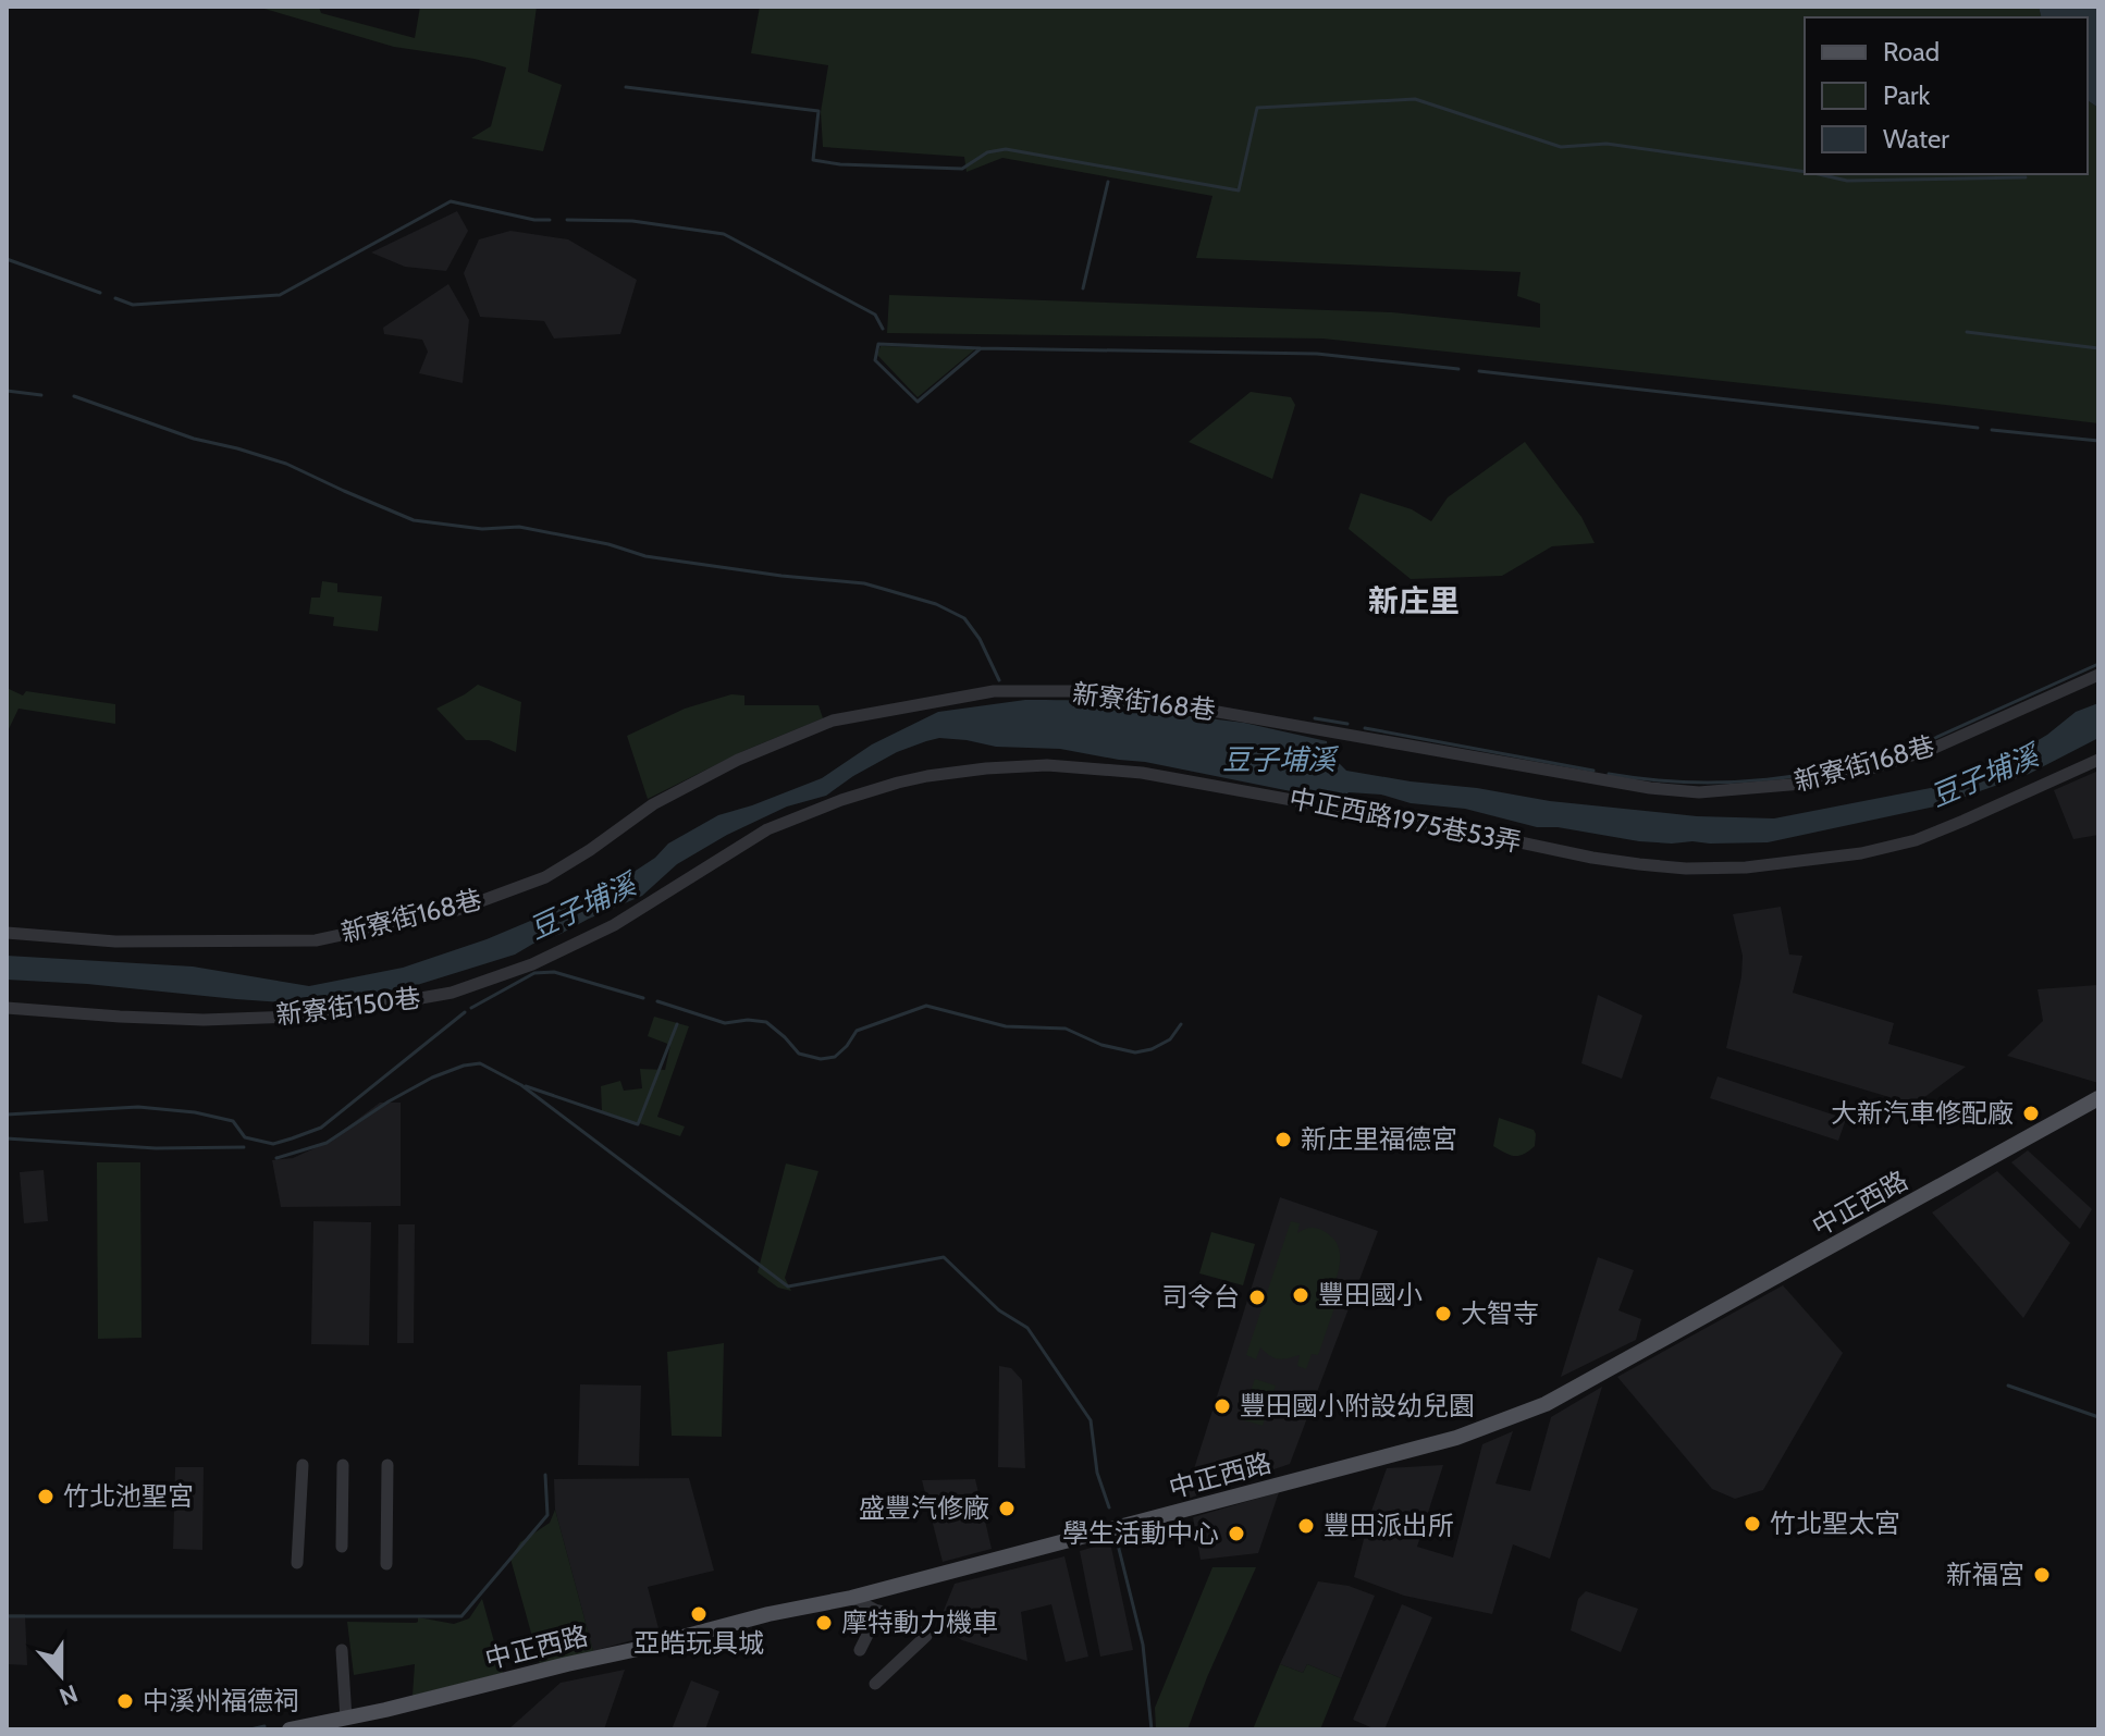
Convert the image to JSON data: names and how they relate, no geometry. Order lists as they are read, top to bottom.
{
  "streets": {
    "main road": ["中正西路"],
    "street": ["新寮街168巷", "中正西路1975巷53弄", "新寮街150巷"]
  },
  "crossings": [
    ["中正西路1975巷53弄", "新寮街150巷"]
  ],
  "districts": ["新庄里"],
  "water": ["豆子埔溪"],
  "places": [
    "大新汽車修配廠",
    "新庄里福德宮",
    "豐田國小",
    "司令台",
    "大智寺",
    "豐田國小附設幼兒園",
    "竹北池聖宮",
    "盛豐汽修廠",
    "竹北聖太宮",
    "豐田派出所",
    "學生活動中心",
    "新福宮",
    "亞皓玩具城",
    "摩特動力機車",
    "中溪州福德祠"
  ],
  "legend": ["Road", "Park", "Water"],
  "north": "bottom"
}
